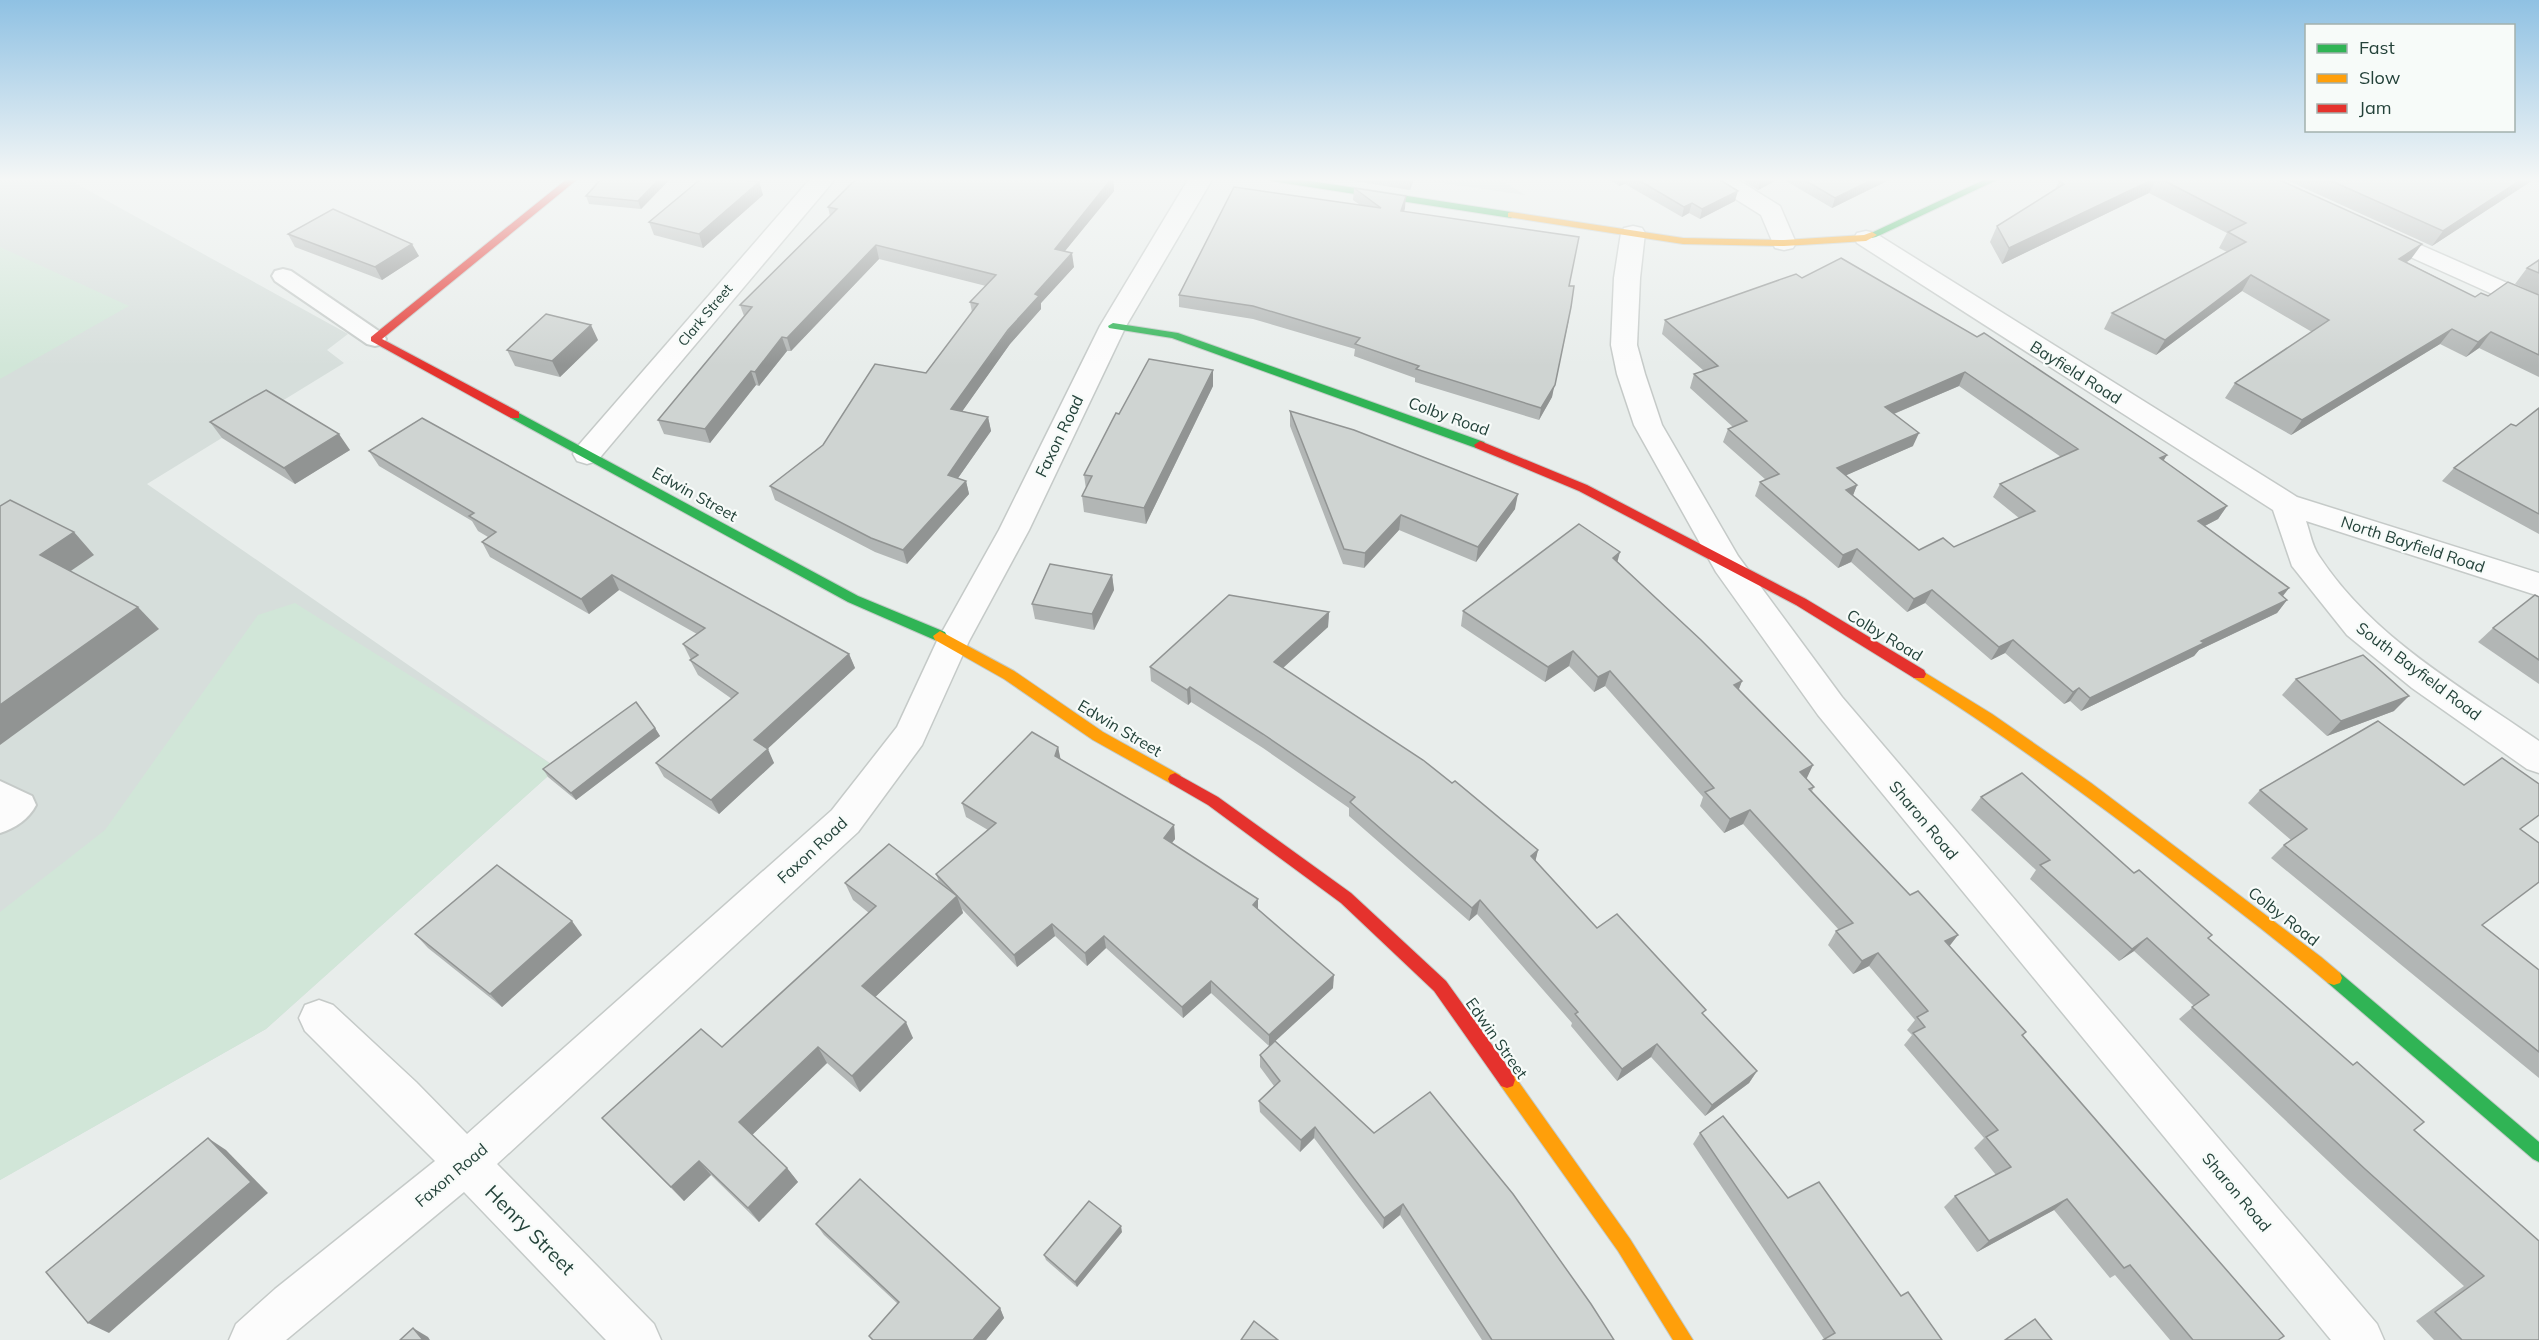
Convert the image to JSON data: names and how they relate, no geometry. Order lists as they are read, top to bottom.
{
  "streets": {
    "street": [
      "Clark Street",
      "Bayfield Road",
      "Colby Road",
      "Faxon Road",
      "Edwin Street",
      "North Bayfield Road",
      "South Bayfield Road",
      "Sharon Road",
      "Henry Street"
    ]
  },
  "crossings": [
    ["Clark Street", "Edwin Street"],
    ["Bayfield Road", "North Bayfield Road"],
    ["Bayfield Road", "South Bayfield Road"],
    ["Colby Road", "Faxon Road"],
    ["Colby Road", "Sharon Road"],
    ["Faxon Road", "Edwin Street"],
    ["Faxon Road", "Henry Street"],
    ["North Bayfield Road", "South Bayfield Road"]
  ],
  "legend": ["Fast", "Slow", "Jam"]
}
